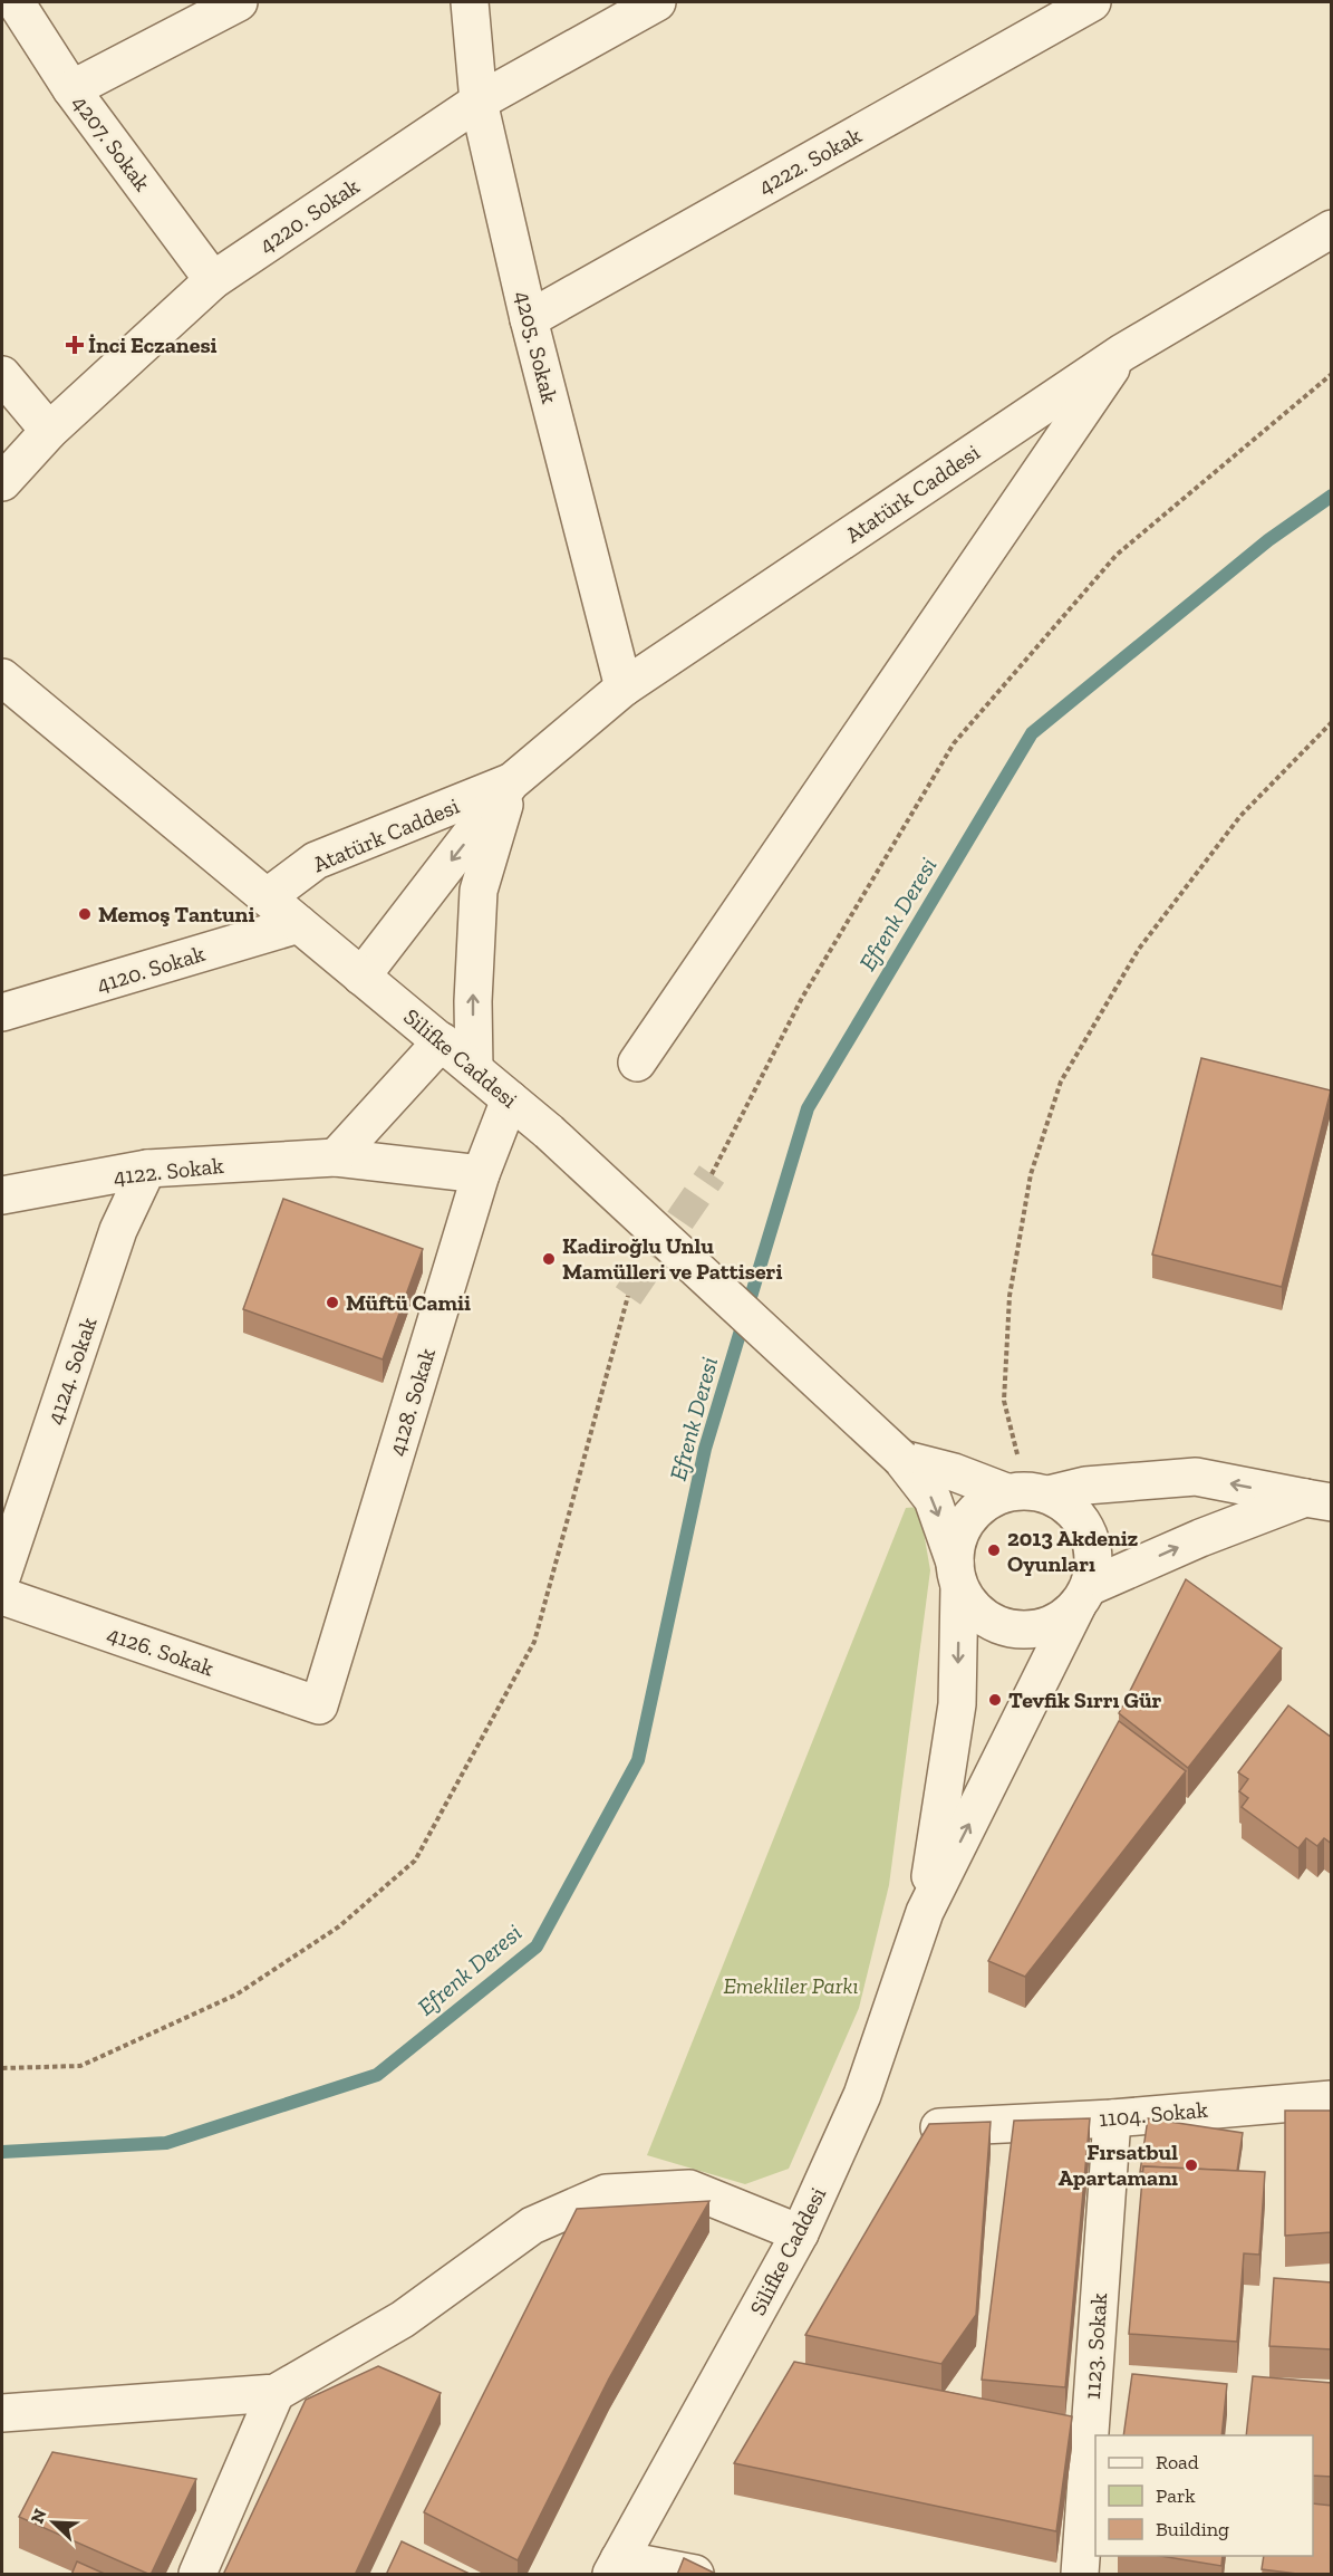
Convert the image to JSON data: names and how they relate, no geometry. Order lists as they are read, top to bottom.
{
  "streets": {
    "street": [
      "4207. Sokak",
      "4222. Sokak",
      "4220. Sokak",
      "4205. Sokak",
      "Atatürk Caddesi",
      "4120. Sokak",
      "Silifke Caddesi",
      "4122. Sokak",
      "4124. Sokak",
      "4128. Sokak",
      "4126. Sokak",
      "1104. Sokak",
      "1123. Sokak"
    ]
  },
  "crossings": [
    ["4207. Sokak", "4220. Sokak"],
    ["4222. Sokak", "4205. Sokak"],
    ["4220. Sokak", "4205. Sokak"],
    ["4205. Sokak", "Atatürk Caddesi"],
    ["Atatürk Caddesi", "Silifke Caddesi"],
    ["4120. Sokak", "Silifke Caddesi"],
    ["Silifke Caddesi", "4128. Sokak"],
    ["4122. Sokak", "4124. Sokak"],
    ["4122. Sokak", "4128. Sokak"],
    ["4128. Sokak", "4126. Sokak"],
    ["1104. Sokak", "1123. Sokak"]
  ],
  "water": ["Efrenk Deresi"],
  "parks": ["Emekliler Parkı"],
  "places": {
    "health": ["İnci Eczanesi"],
    "other": [
      "Memoş Tantuni",
      "Kadiroğlu Unlu Mamülleri ve Pattiseri",
      "Müftü Camii",
      "2013 Akdeniz Oyunları",
      "Tevfik Sırrı Gür",
      "Fırsatbul Apartamanı"
    ]
  },
  "legend": ["Road", "Park", "Building"],
  "north": "top left"
}
